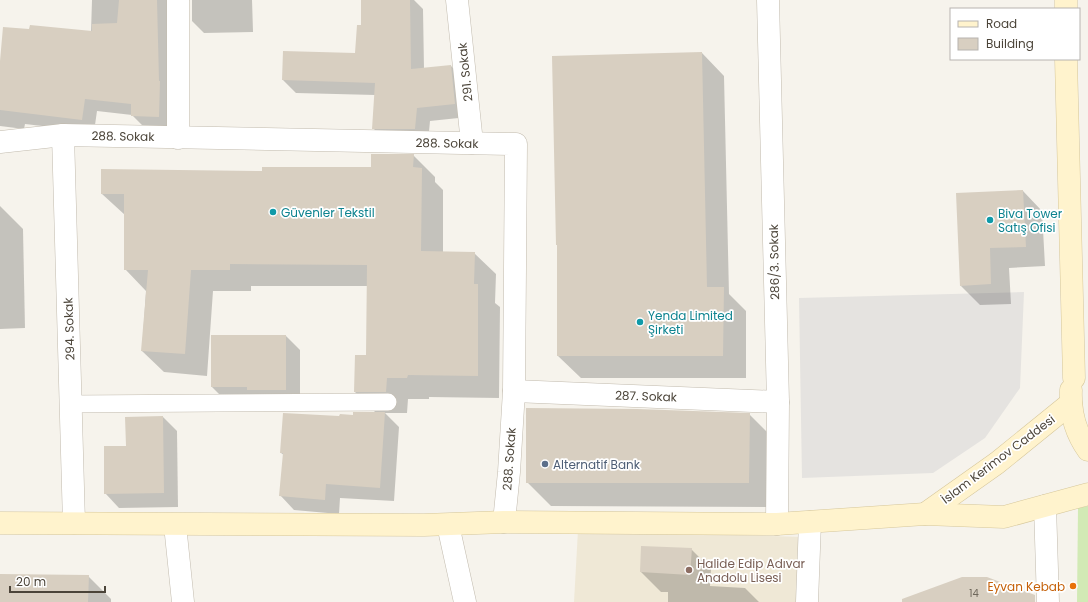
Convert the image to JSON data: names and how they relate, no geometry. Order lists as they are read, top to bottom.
{
  "streets": {
    "main road": ["İslam Kerimov Caddesi"],
    "street": [
      "291. Sokak",
      "288. Sokak",
      "286/3. Sokak",
      "294. Sokak",
      "287. Sokak"
    ]
  },
  "crossings": [
    ["291. Sokak", "288. Sokak"],
    ["288. Sokak", "294. Sokak"],
    ["288. Sokak", "287. Sokak"],
    ["286/3. Sokak", "287. Sokak"]
  ],
  "places": [
    "Güvenler Tekstil",
    "Biva Tower Satış Ofisi",
    "Yenda Limited Şirketi",
    "Alternatif Bank",
    "Halide Edip Adıvar Anadolu Lisesi",
    "Eyvan Kebab"
  ],
  "house_numbers": ["14"],
  "legend": ["Road", "Building"],
  "scale_bar": "20 m"
}
